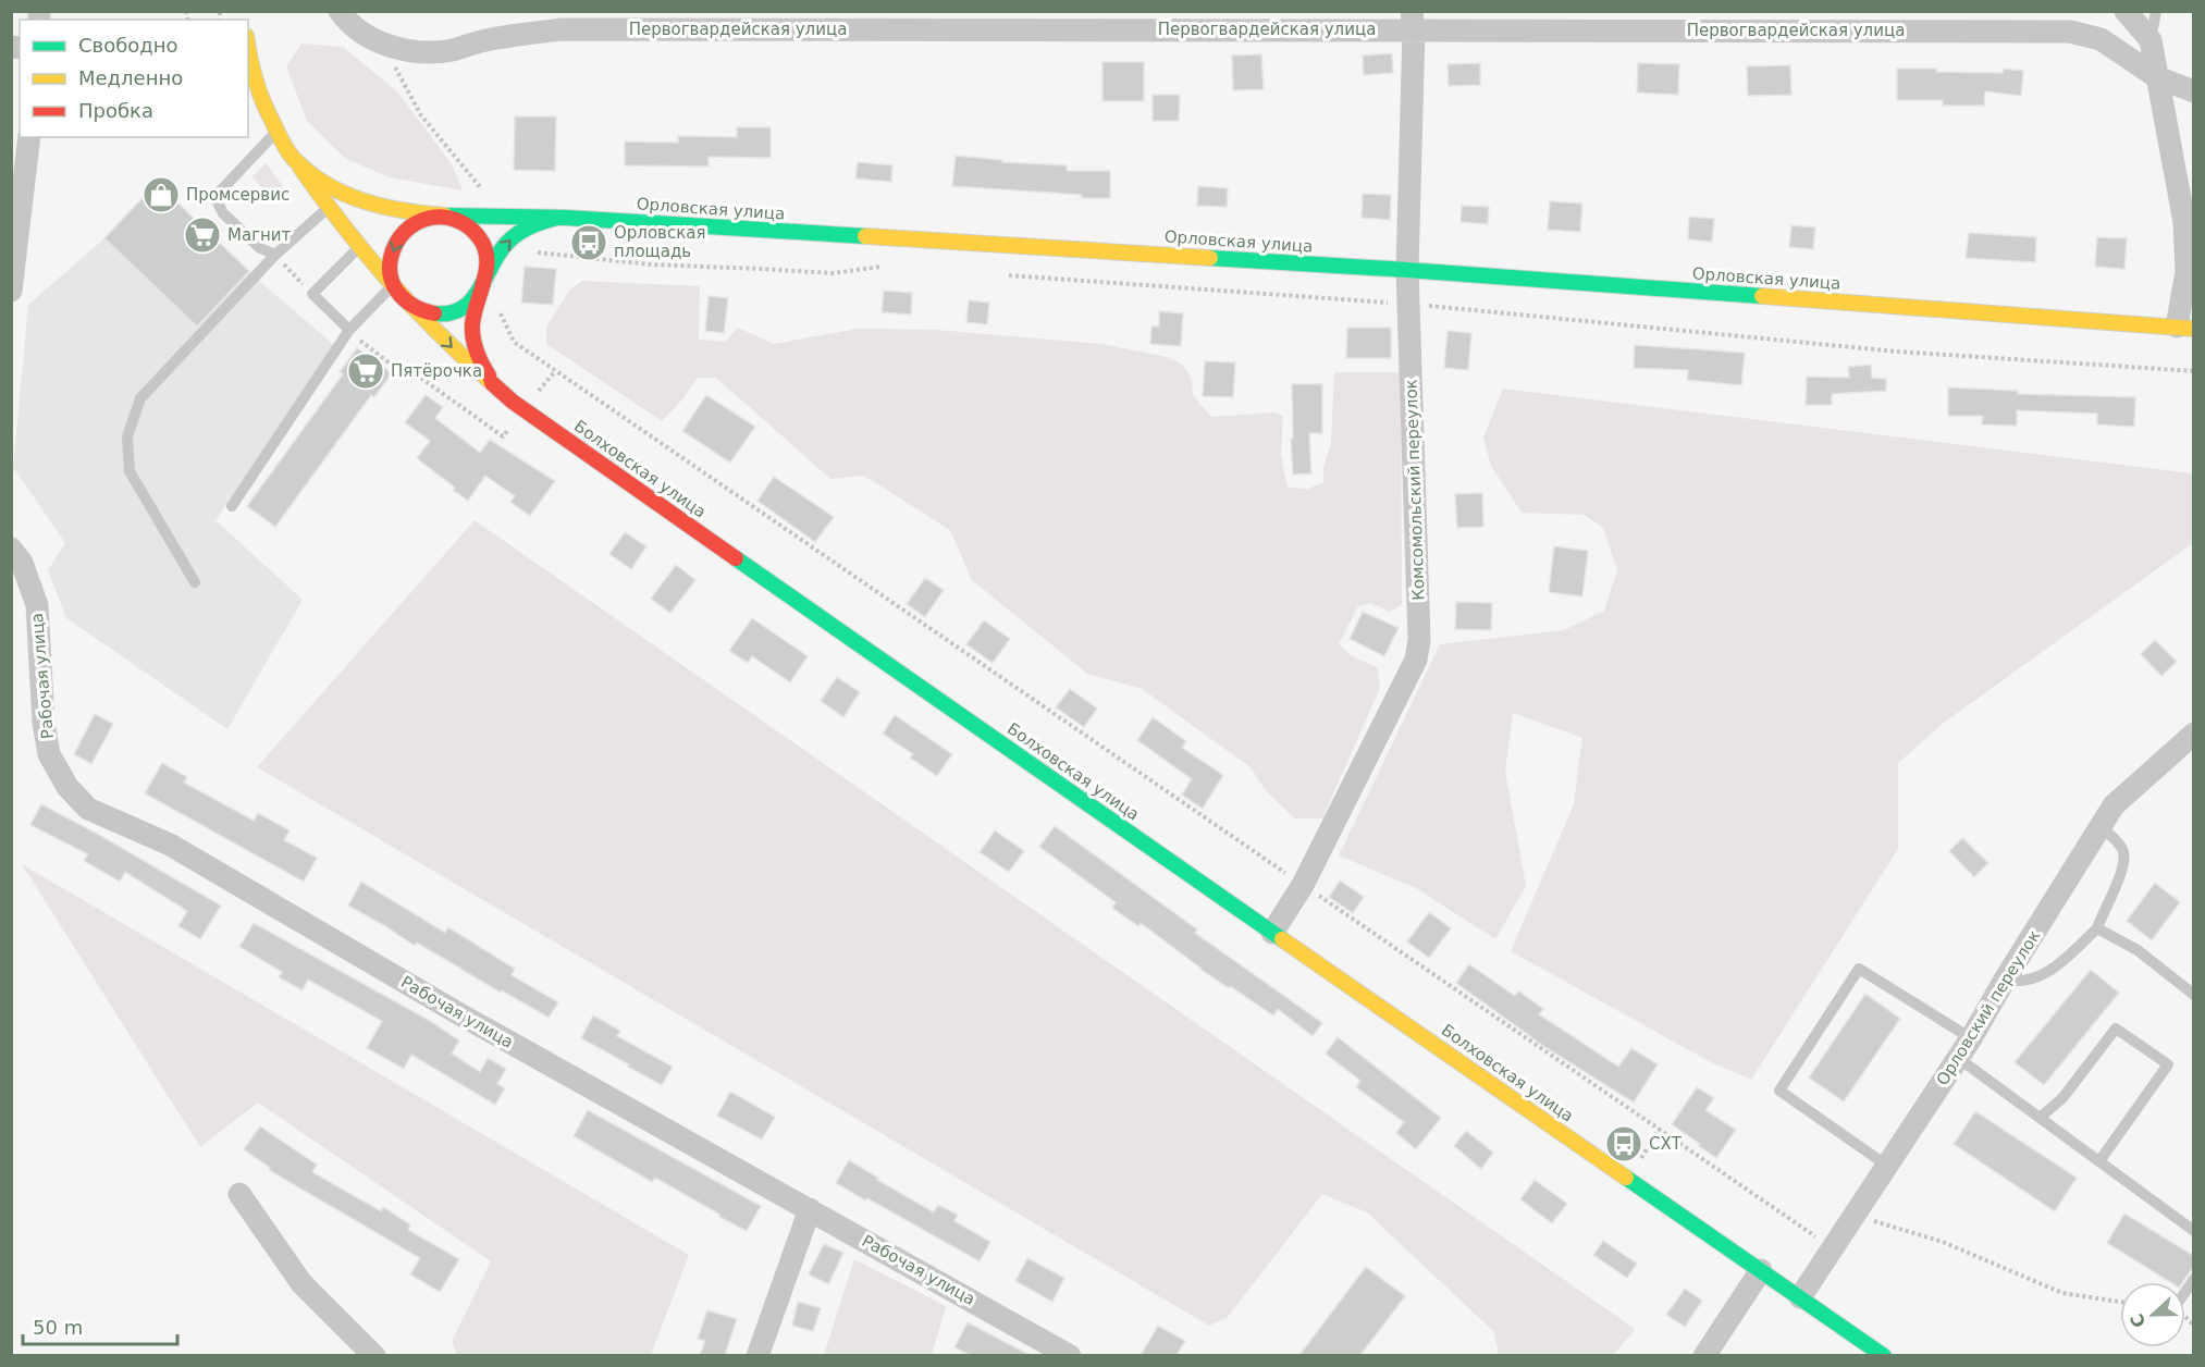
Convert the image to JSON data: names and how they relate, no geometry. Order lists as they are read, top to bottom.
{
  "streets": {
    "main road": ["Орловская улица", "Болховская улица"],
    "street": [
      "Первогвардейская улица",
      "Комсомольский переулок",
      "Рабочая улица",
      "Орловский переулок"
    ]
  },
  "crossings": [
    ["Первогвардейская улица", "Комсомольский переулок"],
    ["Орловская улица", "Болховская улица"],
    ["Орловская улица", "Комсомольский переулок"],
    ["Болховская улица", "Комсомольский переулок"],
    ["Болховская улица", "Орловский переулок"]
  ],
  "places": {
    "shop": ["Промсервис"],
    "supermarket": ["Магнит", "Пятёрочка"],
    "bus stop": ["Орловская площадь", "СХТ"]
  },
  "legend": ["Свободно", "Медленно", "Пробка"],
  "scale_bar": "50 m",
  "north": "left"
}
